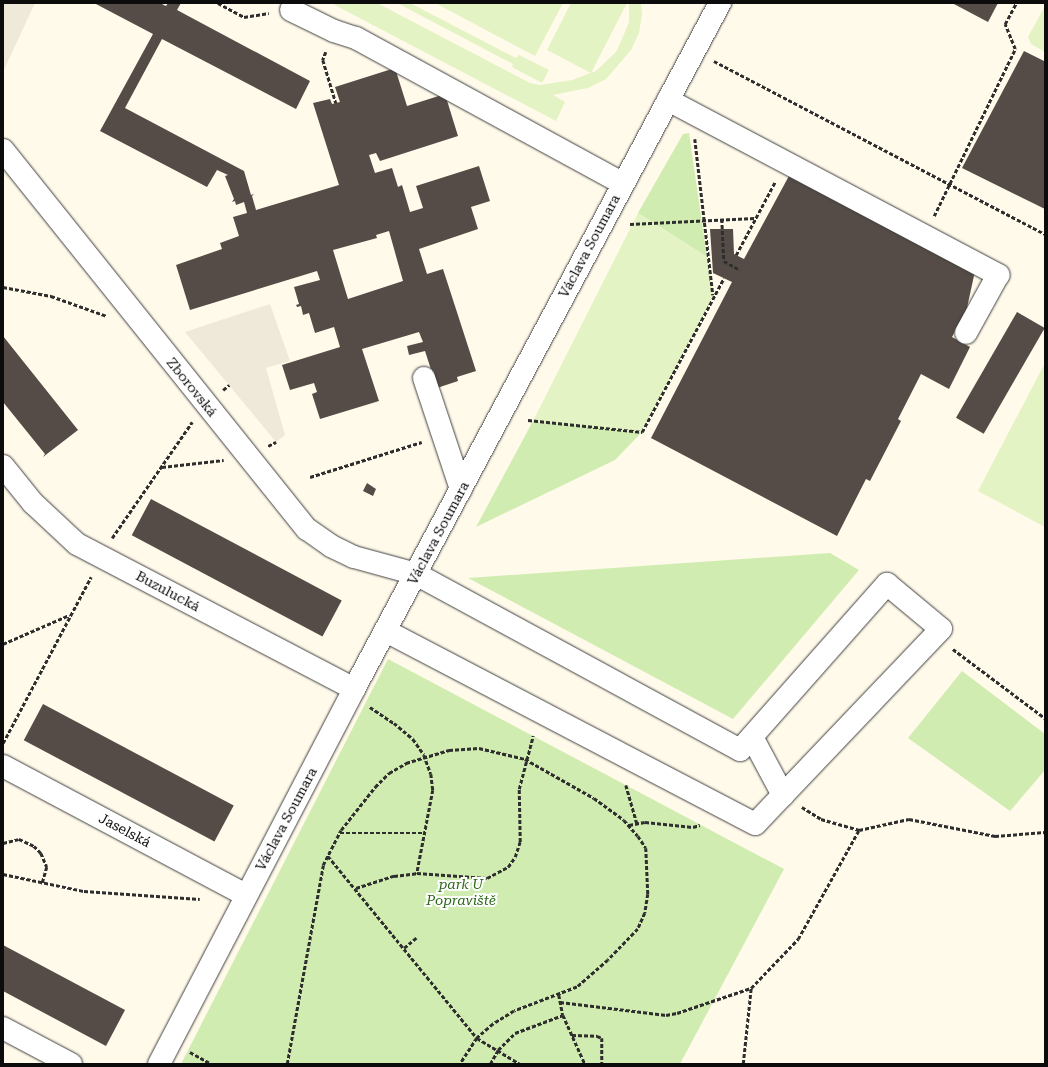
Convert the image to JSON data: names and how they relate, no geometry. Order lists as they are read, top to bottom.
{
  "streets": {
    "street": [
      "Václava Soumara",
      "Zborovská",
      "Buzulucká",
      "Jaselská"
    ]
  },
  "crossings": [
    ["Václava Soumara", "Zborovská"],
    ["Václava Soumara", "Buzulucká"],
    ["Václava Soumara", "Jaselská"]
  ],
  "parks": ["park U Popraviště"]
}
